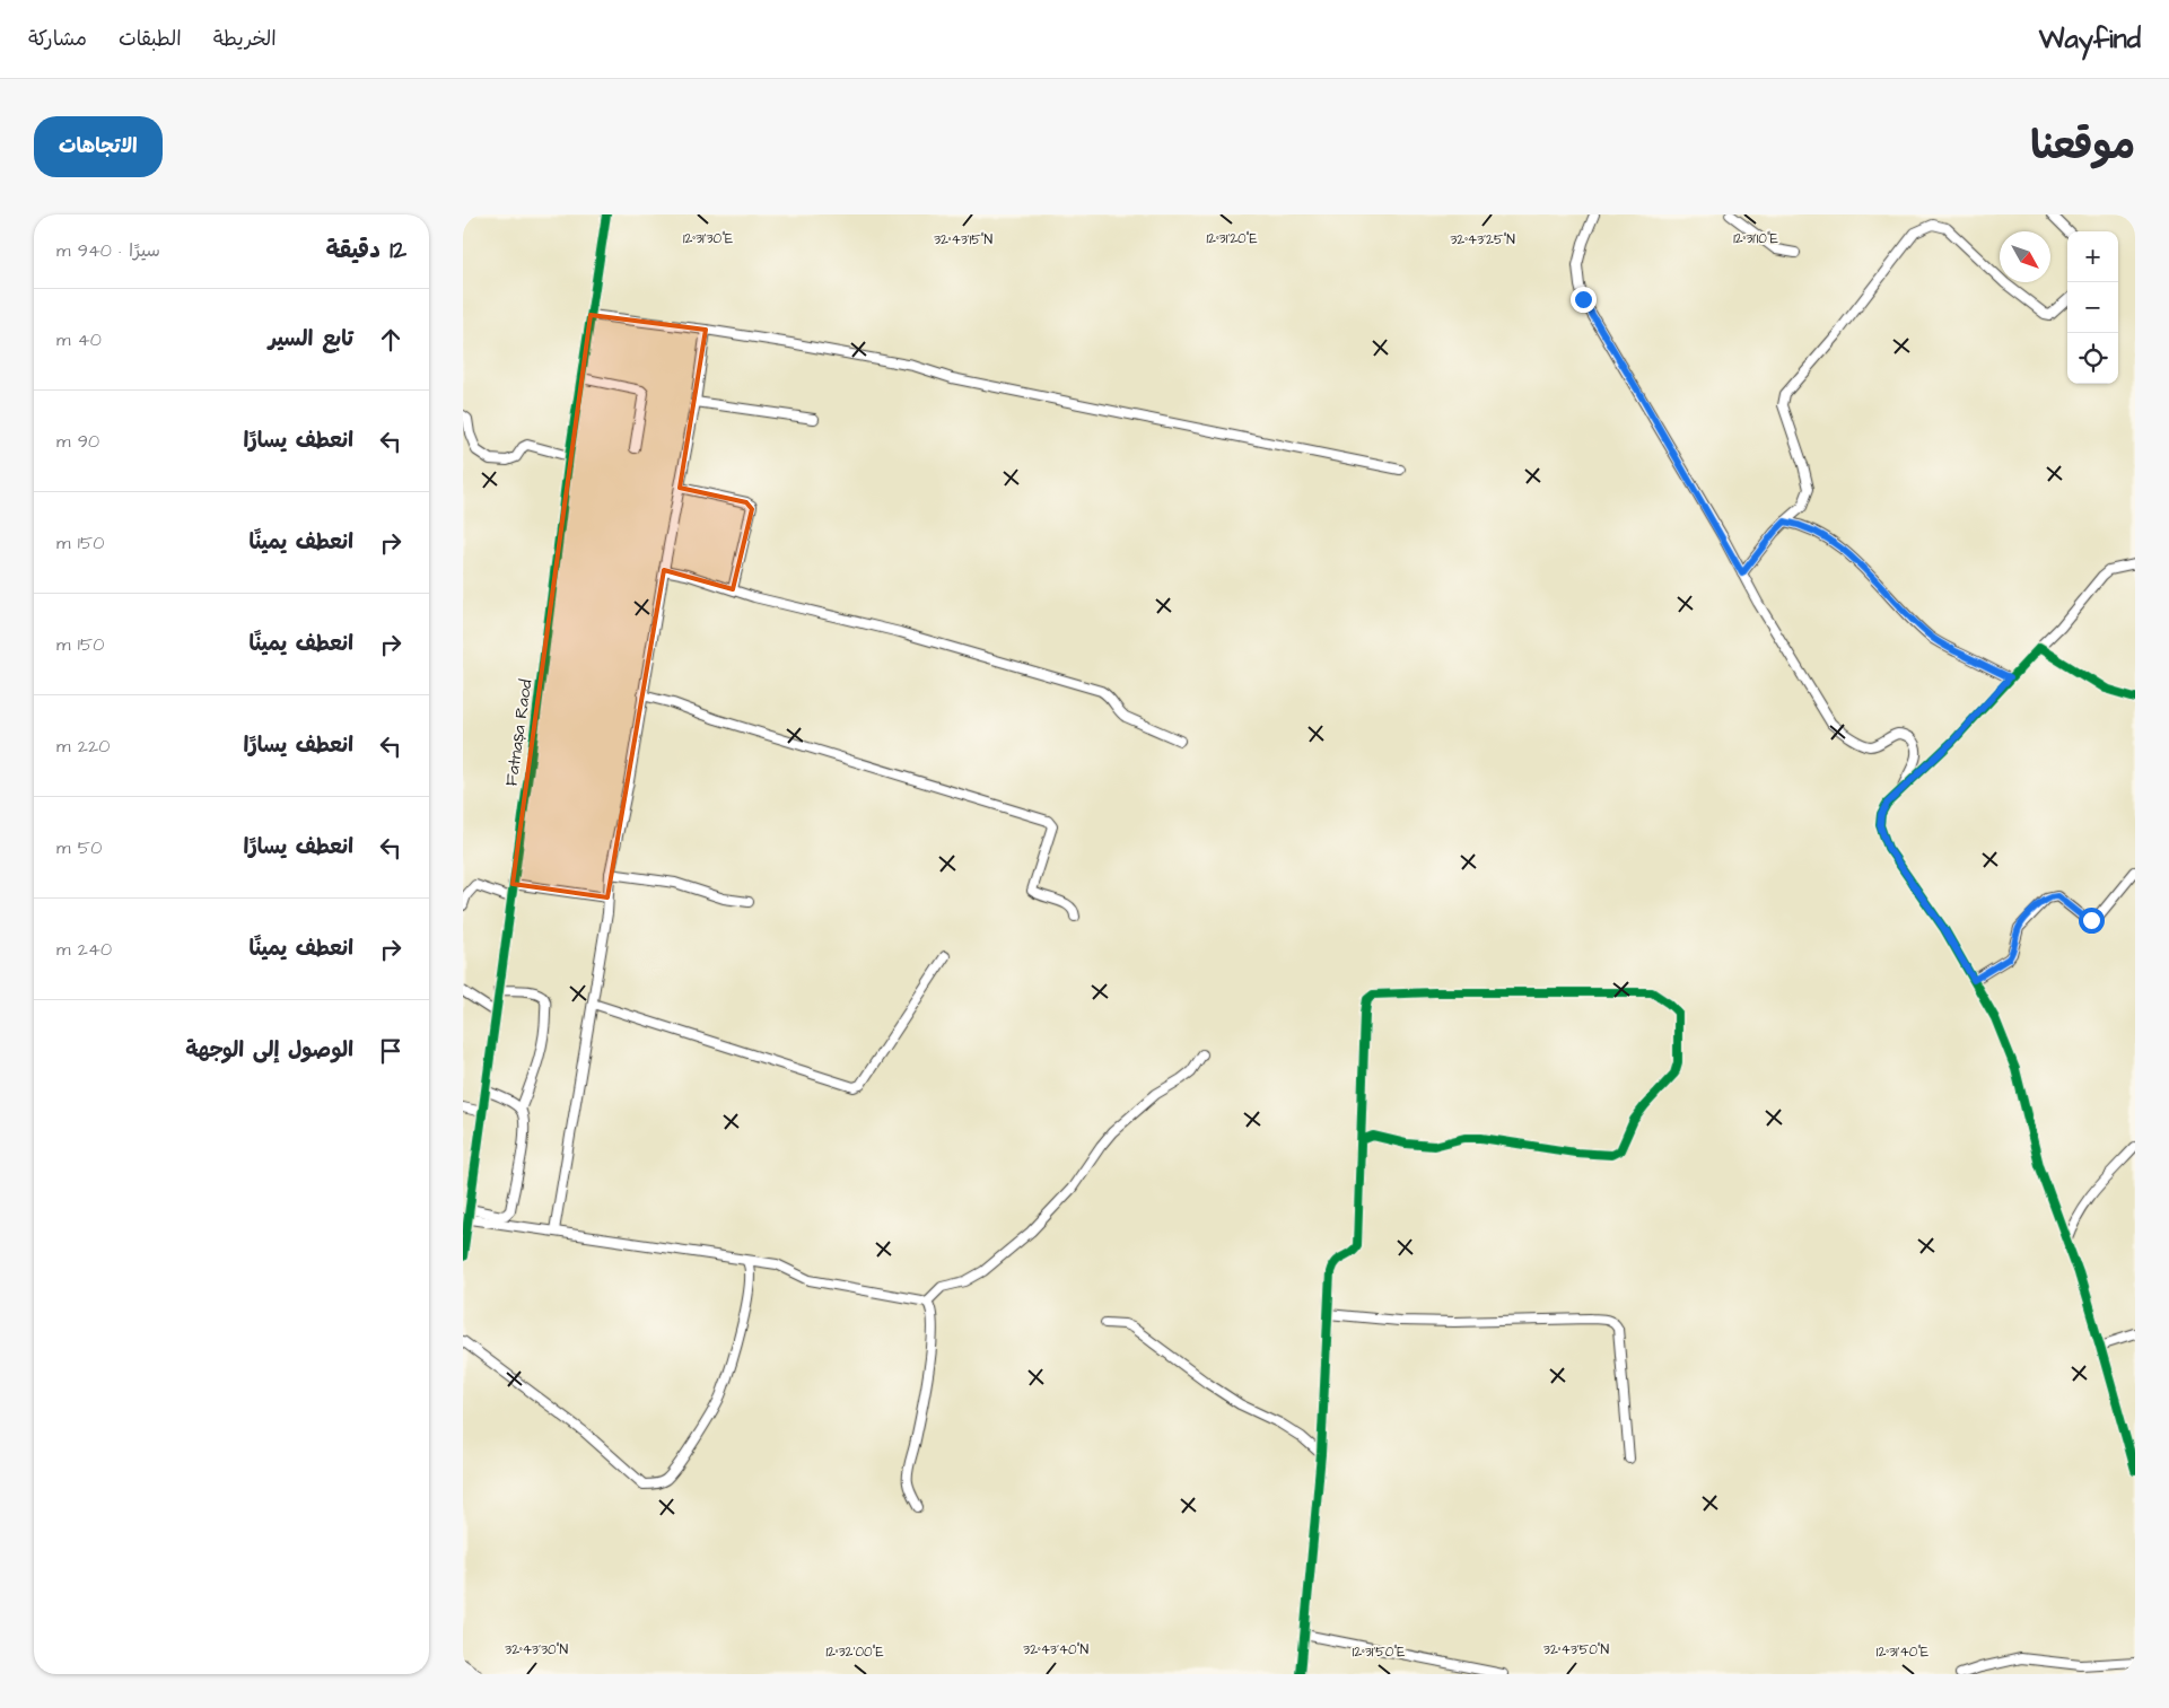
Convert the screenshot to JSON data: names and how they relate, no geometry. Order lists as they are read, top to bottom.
{
  "streets": {
    "street": ["Fatnaṣa Raod"]
  },
  "north": "bottom right",
  "page": {
    "header": "Wayfind",
    "nav": ["الخريطة", "الطبقات", "مشاركة"],
    "title": "موقعنا",
    "buttons": "الاتجاهات",
    "heading": ["12 دقيقة", "سيرًا · 940 m"],
    "map_buttons": ["+", "−"],
    "list": [
      ["تابع السير", "40 m"],
      ["انعطف يسارًا", "90 m"],
      ["انعطف يمينًا", "150 m"],
      ["انعطف يمينًا", "150 m"],
      ["انعطف يسارًا", "220 m"],
      ["انعطف يسارًا", "50 m"],
      ["انعطف يمينًا", "240 m"],
      "الوصول إلى الوجهة"
    ]
  },
  "coordinates": [
    "12°31'30\"E",
    "12°31'20\"E",
    "12°31'10\"E",
    "32°43'15\"N",
    "32°43'25\"N",
    "32°43'30\"N",
    "32°43'40\"N",
    "32°43'50\"N",
    "12°32'00\"E",
    "12°31'50\"E",
    "12°31'40\"E"
  ]
}
